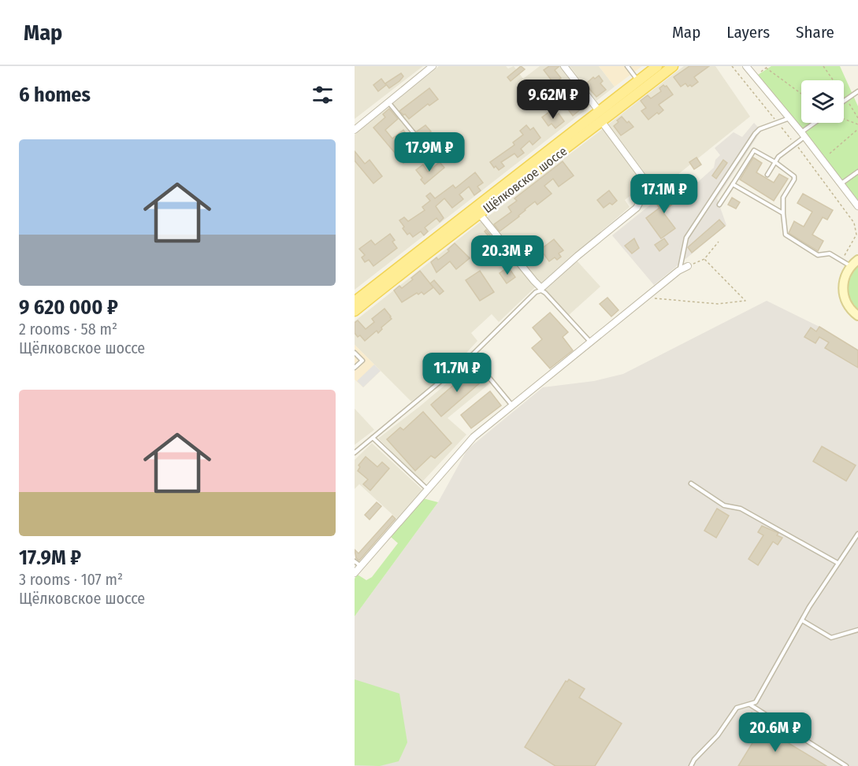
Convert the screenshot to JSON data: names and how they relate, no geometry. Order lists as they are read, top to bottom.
{
  "streets": {
    "main road": ["Щёлковское шоссе"]
  },
  "page": {
    "header": "Map",
    "nav": ["Map", "Layers", "Share"],
    "heading": "6 homes",
    "price": [
      "9.62M ₽",
      "17.9M ₽",
      "17.1M ₽",
      "20.3M ₽",
      "11.7M ₽",
      "20.6M ₽"
    ],
    "list": [
      {
        "name": "9 620 000 ₽",
        "note": "2 rooms · 58 m² · Щёлковское шоссе"
      },
      {
        "name": "17.9M ₽",
        "note": "3 rooms · 107 m² · Щёлковское шоссе"
      }
    ]
  }
}
